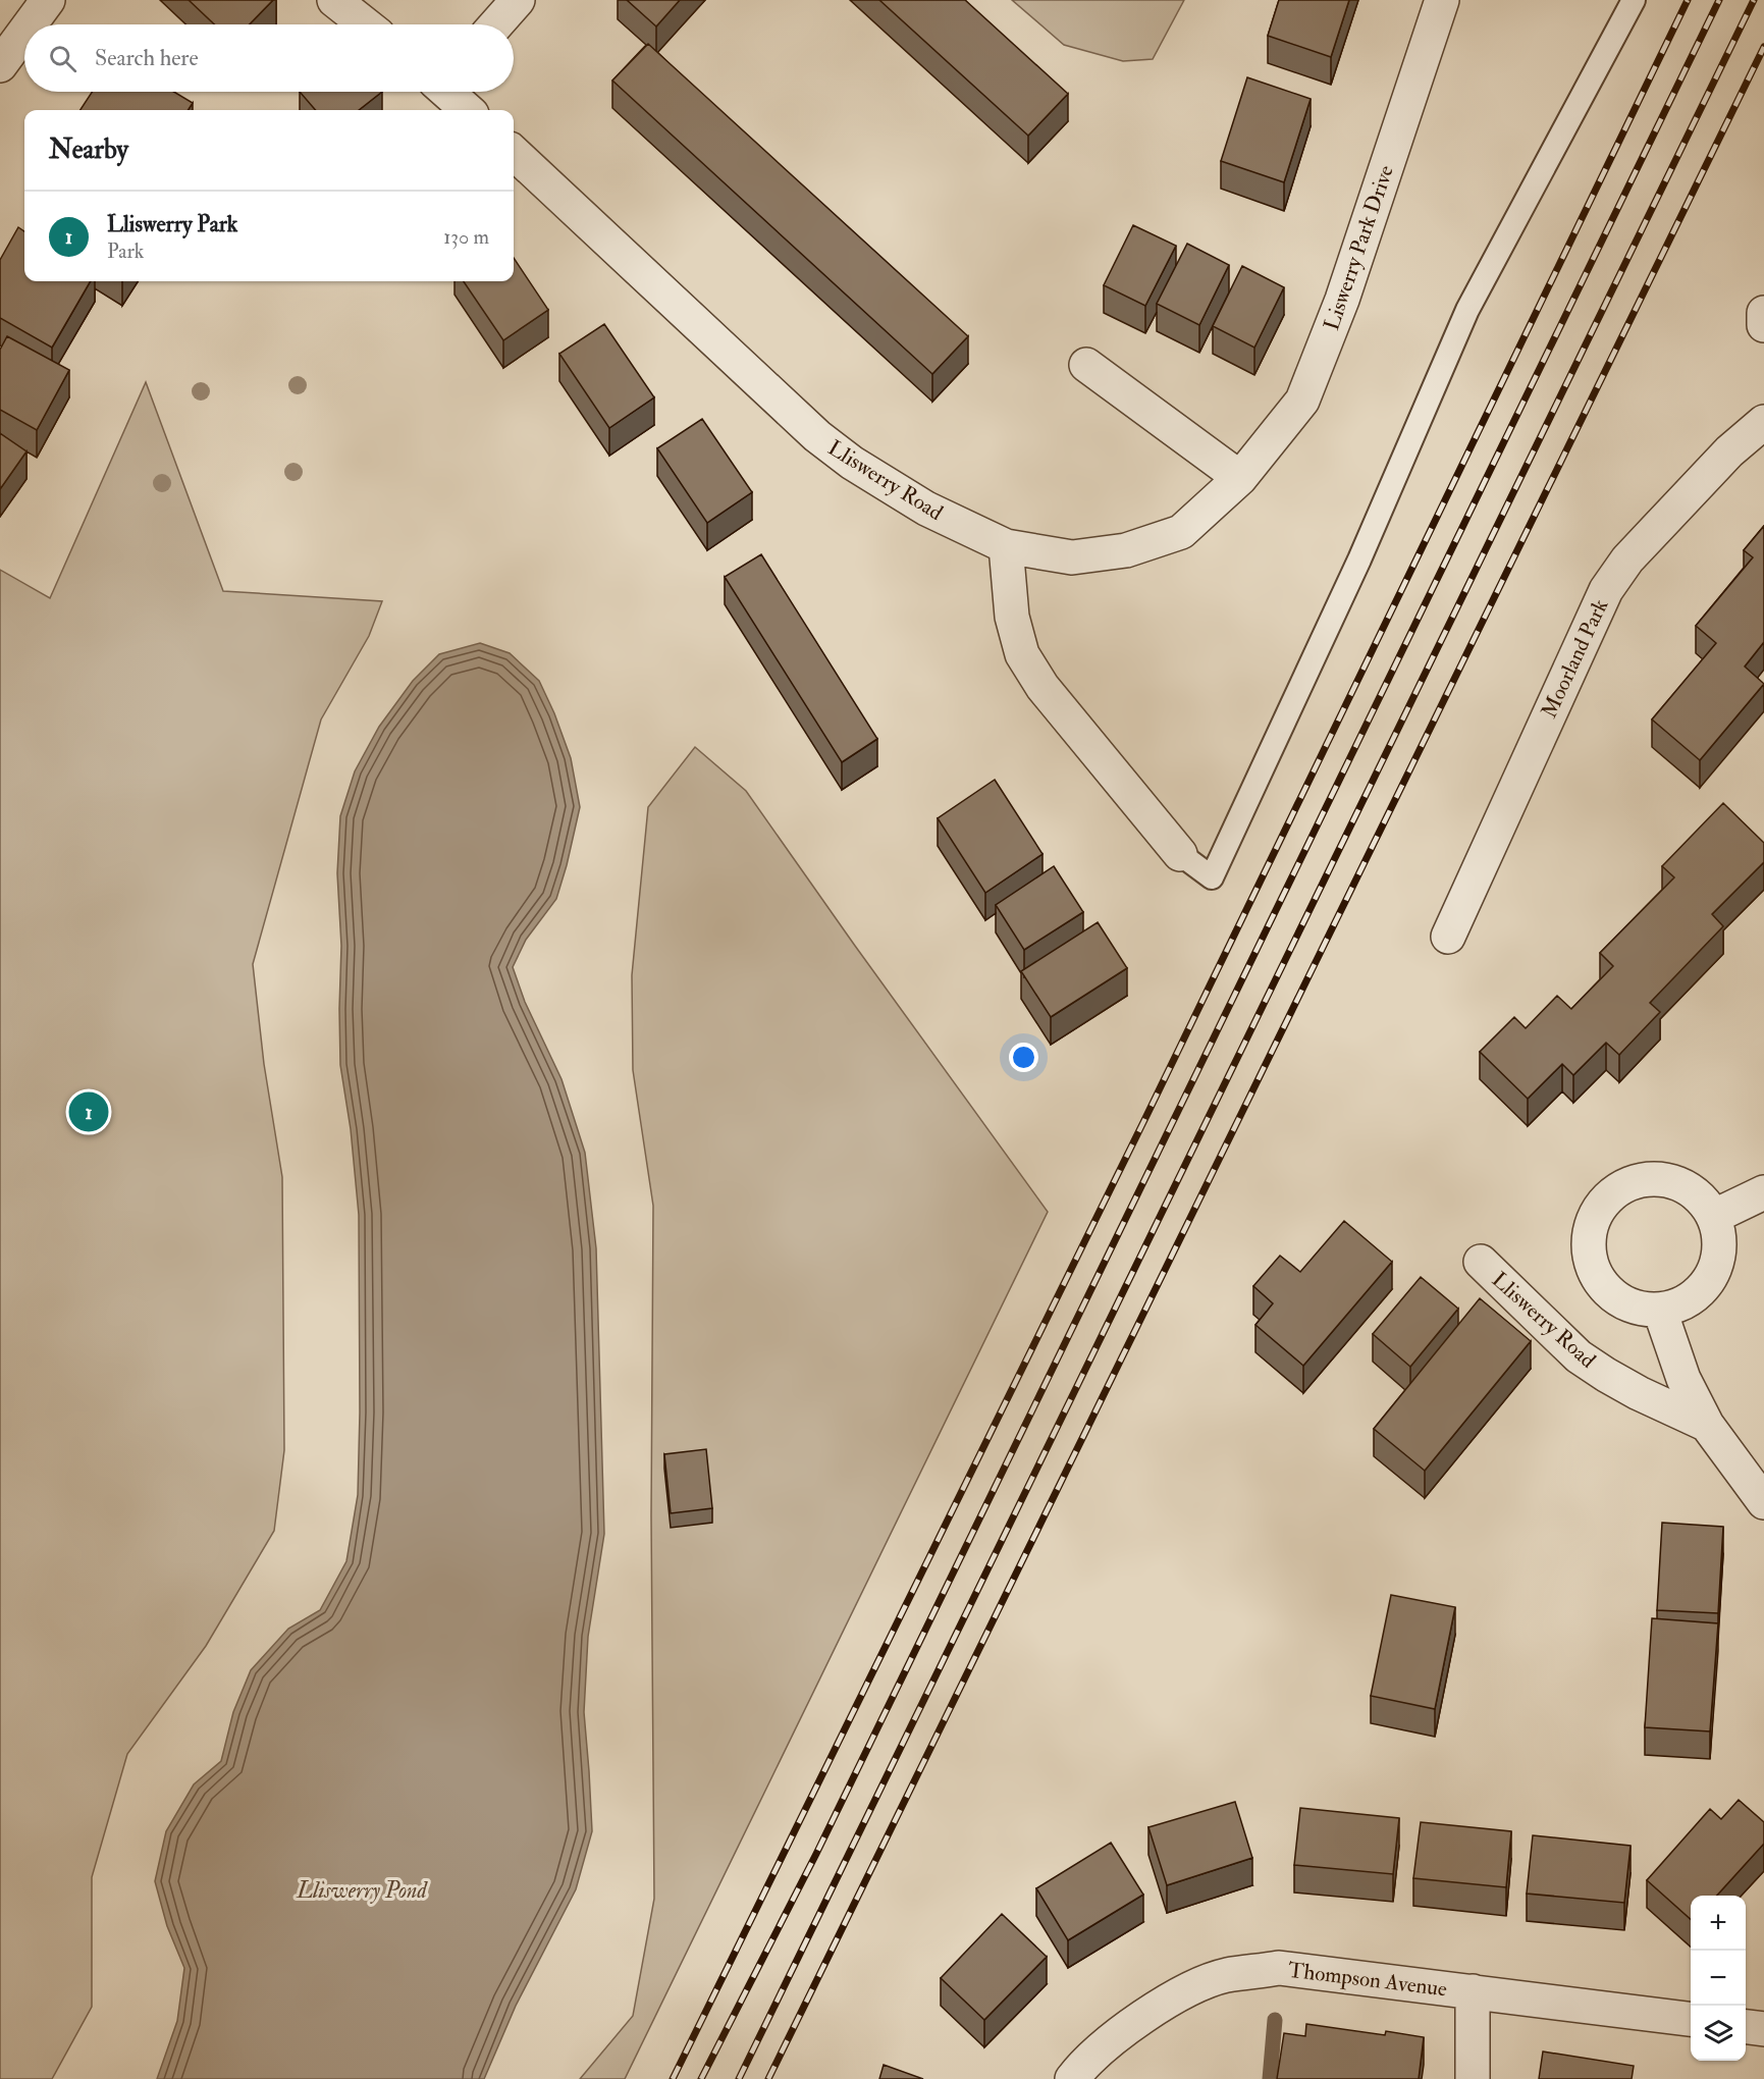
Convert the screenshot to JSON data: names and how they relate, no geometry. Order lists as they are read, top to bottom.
{
  "streets": {
    "street": [
      "Liswerry Park Drive",
      "Lliswerry Road",
      "Moorland Park",
      "Thompson Avenue"
    ]
  },
  "crossings": [
    ["Liswerry Park Drive", "Lliswerry Road"]
  ],
  "water": ["Lliswerry Pond"],
  "page": {
    "search": "Search here",
    "heading": "Nearby",
    "list": [
      {
        "mark": "1",
        "name": "Lliswerry Park",
        "note": "Park",
        "value": "130 m"
      }
    ],
    "pins": "1",
    "map_buttons": ["+", "−"]
  }
}
